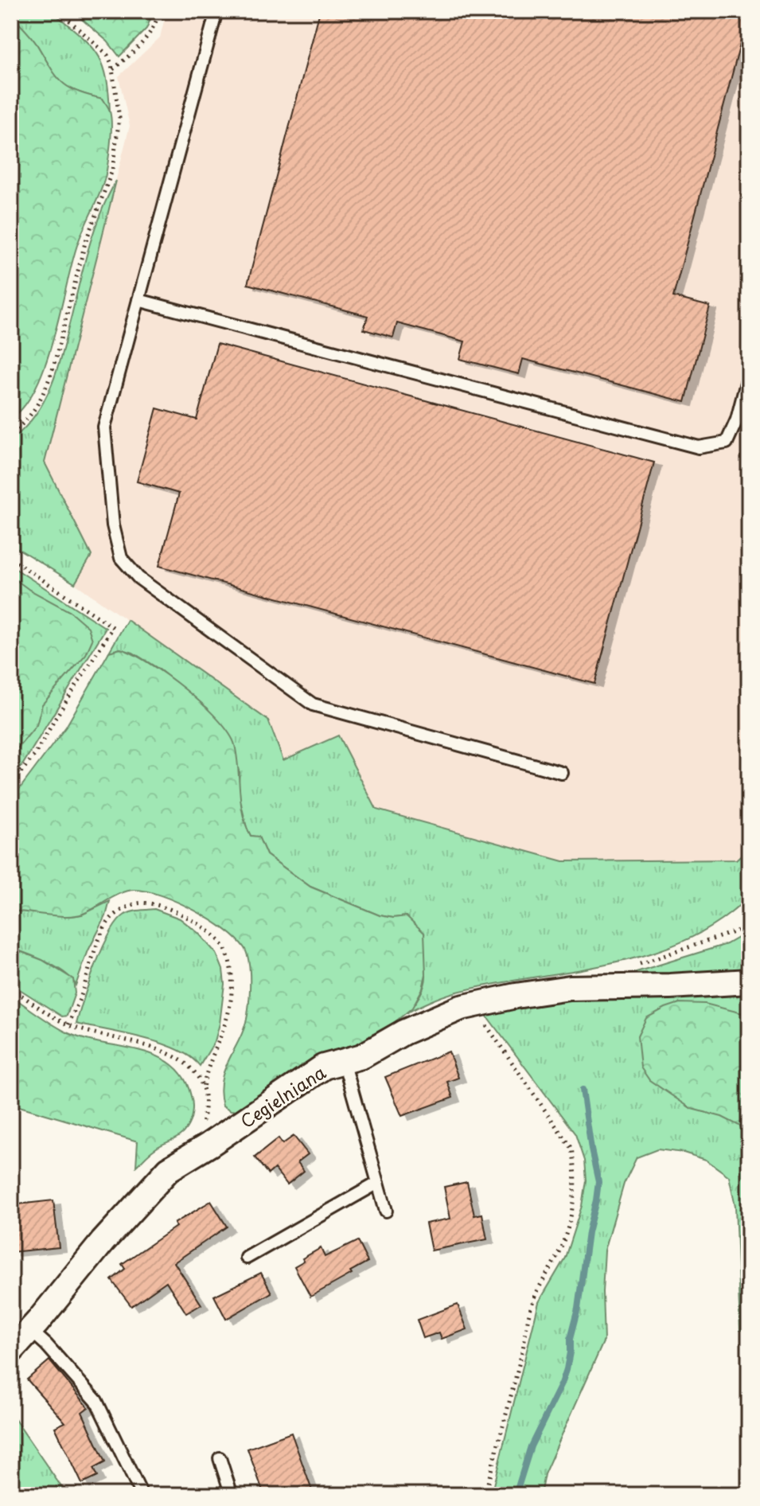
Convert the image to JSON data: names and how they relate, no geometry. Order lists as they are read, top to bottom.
{
  "streets": {
    "street": ["Cegielniana"]
  }
}
